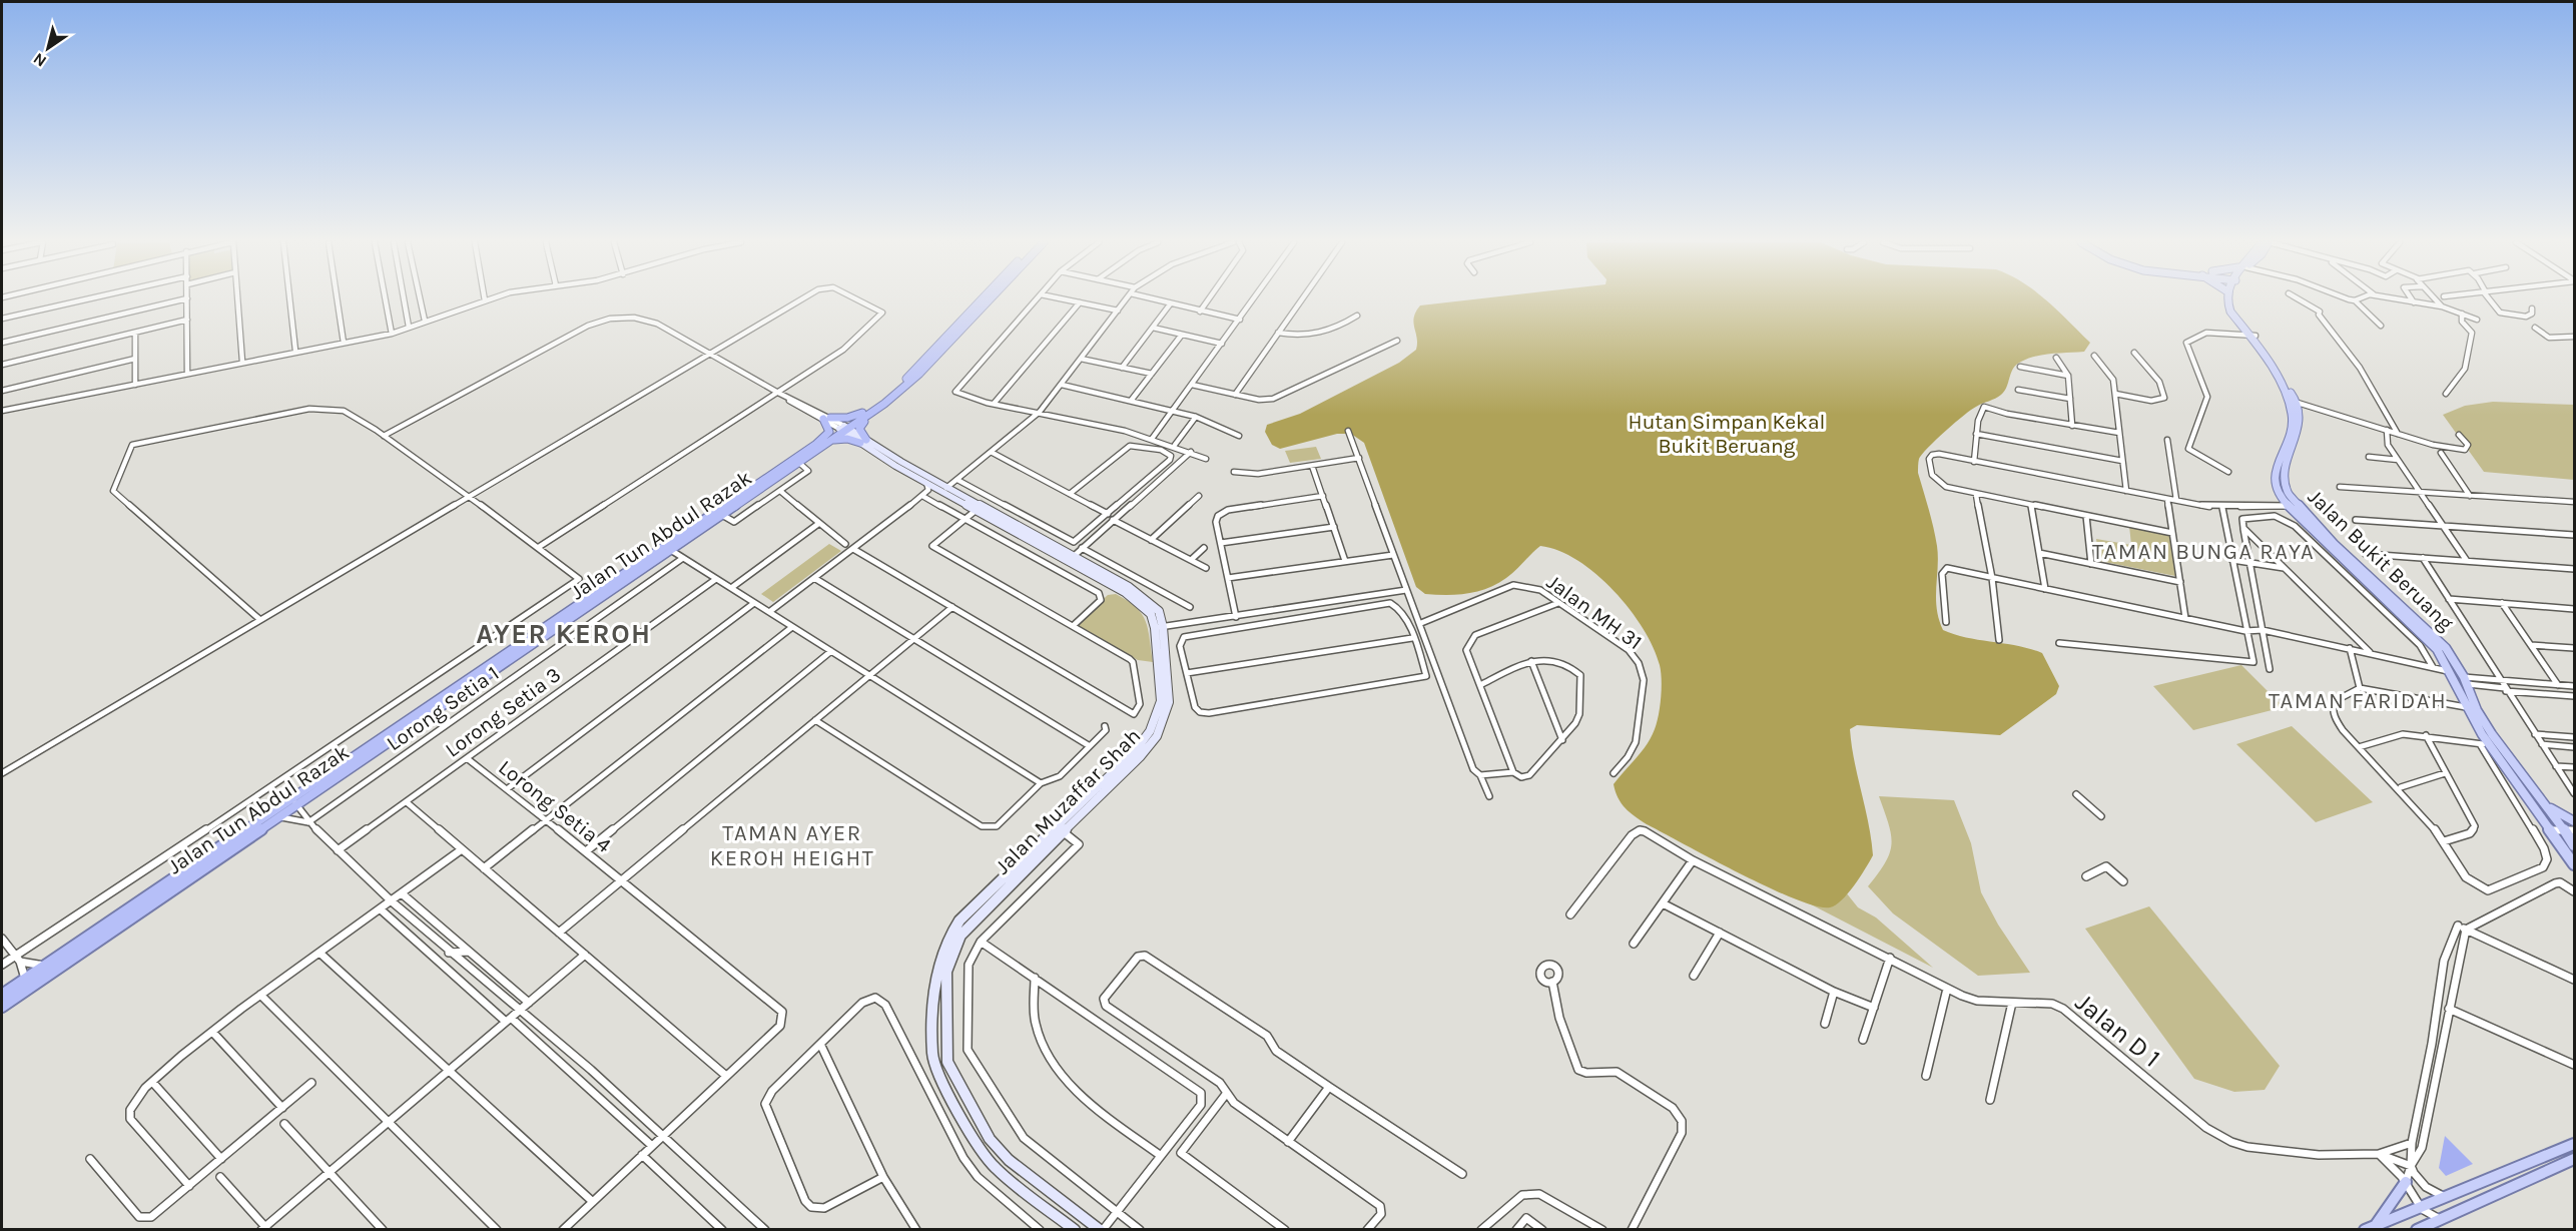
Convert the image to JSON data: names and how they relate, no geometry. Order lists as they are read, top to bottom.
{
  "streets": {
    "highway": ["Jalan Tun Abdul Razak"],
    "main road": ["Jalan Bukit Beruang", "Jalan Muzaffar Shah"],
    "street": [
      "Jalan MH 31",
      "Lorong Setia 1",
      "Lorong Setia 3",
      "Lorong Setia 4",
      "Jalan D 1"
    ]
  },
  "crossings": [
    ["Jalan Tun Abdul Razak", "Jalan Muzaffar Shah"],
    ["Lorong Setia 3", "Lorong Setia 4"]
  ],
  "districts": [
    "TAMAN BUNGA RAYA",
    "AYER KEROH",
    "TAMAN FARIDAH",
    "TAMAN AYER KEROH HEIGHT"
  ],
  "parks": ["Hutan Simpan Kekal Bukit Beruang"],
  "north": "bottom left"
}
